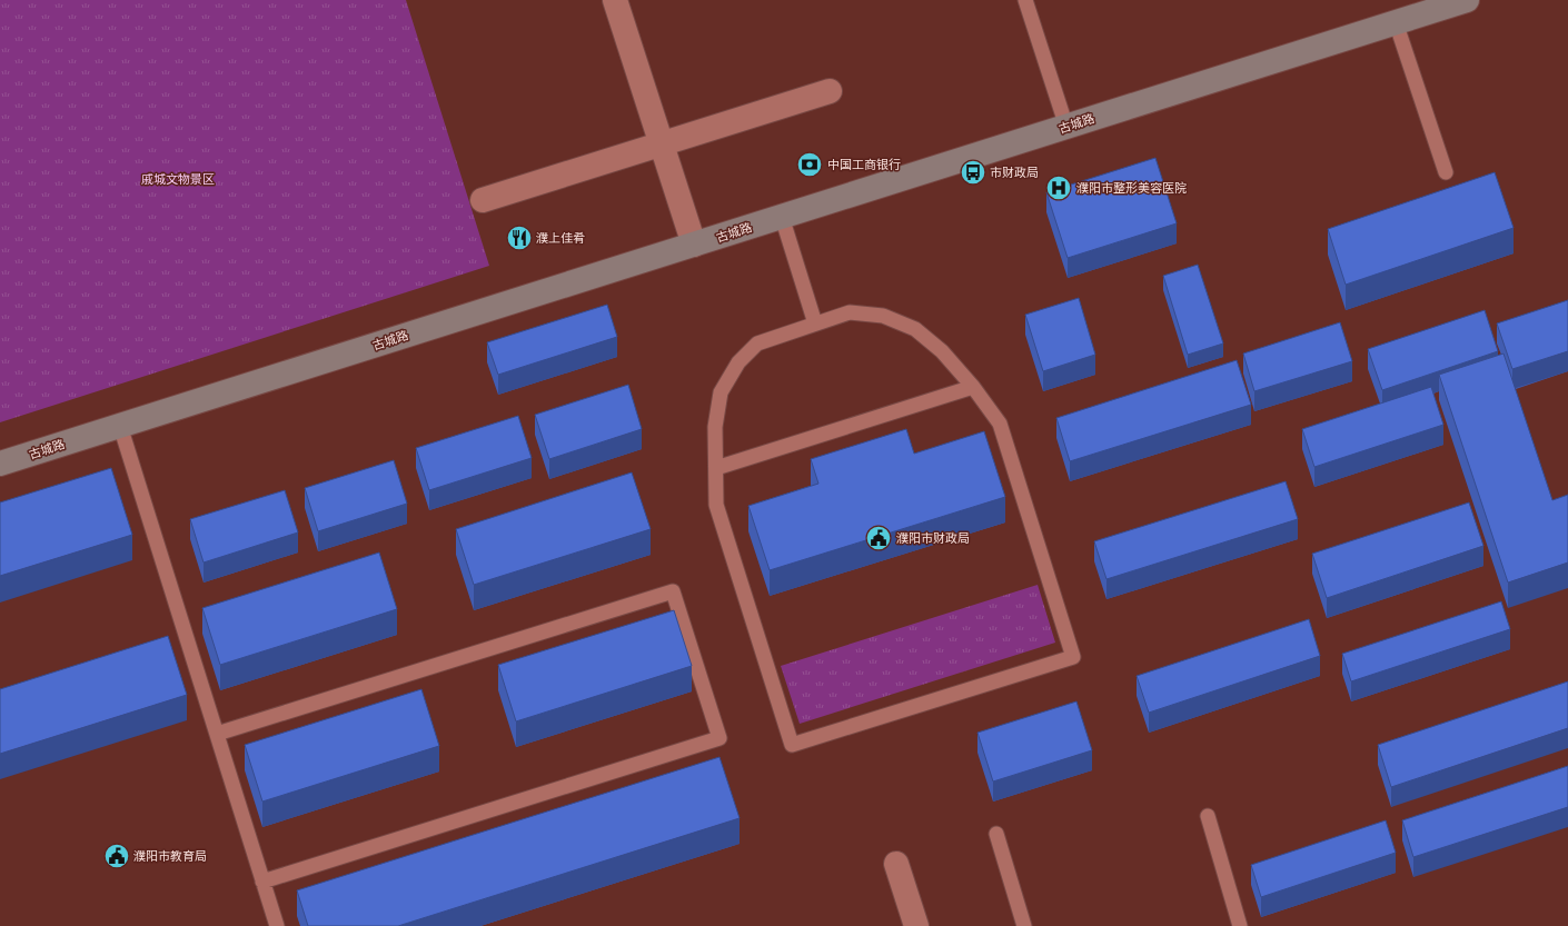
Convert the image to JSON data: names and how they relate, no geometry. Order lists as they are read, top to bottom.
{
  "streets": {
    "street": ["古城路"]
  },
  "parks": ["戚城文物景区"],
  "places": {
    "bank": ["中国工商银行"],
    "bus stop": ["市财政局"],
    "hospital": ["濮阳市整形美容医院"],
    "restaurant": ["濮上佳肴"],
    "public building": ["濮阳市财政局", "濮阳市教育局"]
  }
}
